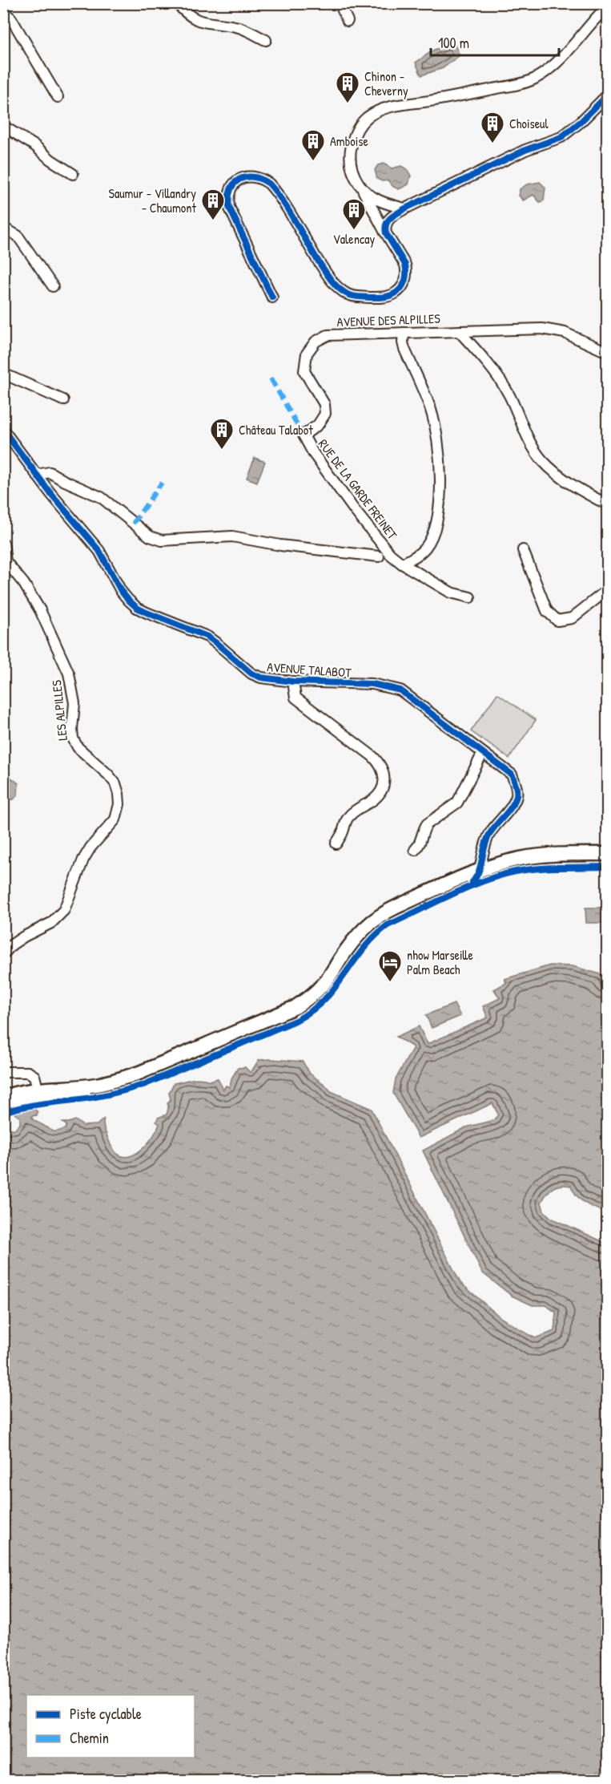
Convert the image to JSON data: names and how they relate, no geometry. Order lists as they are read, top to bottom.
{
  "streets": {
    "street": [
      "AVENUE DES ALPILLES",
      "RUE DE LA GARDE FREINET",
      "AVENUE TALABOT",
      "LES ALPILLES"
    ]
  },
  "crossings": [
    ["AVENUE DES ALPILLES", "RUE DE LA GARDE FREINET"]
  ],
  "places": {
    "building": [
      "Chinon - Cheverny",
      "Choiseul",
      "Amboise",
      "Saumur - Villandry - Chaumont",
      "Valencay",
      "Château Talabot"
    ],
    "hotel": ["nhow Marseille Palm Beach"]
  },
  "legend": ["Piste cyclable", "Chemin"],
  "scale_bar": "100 m"
}
